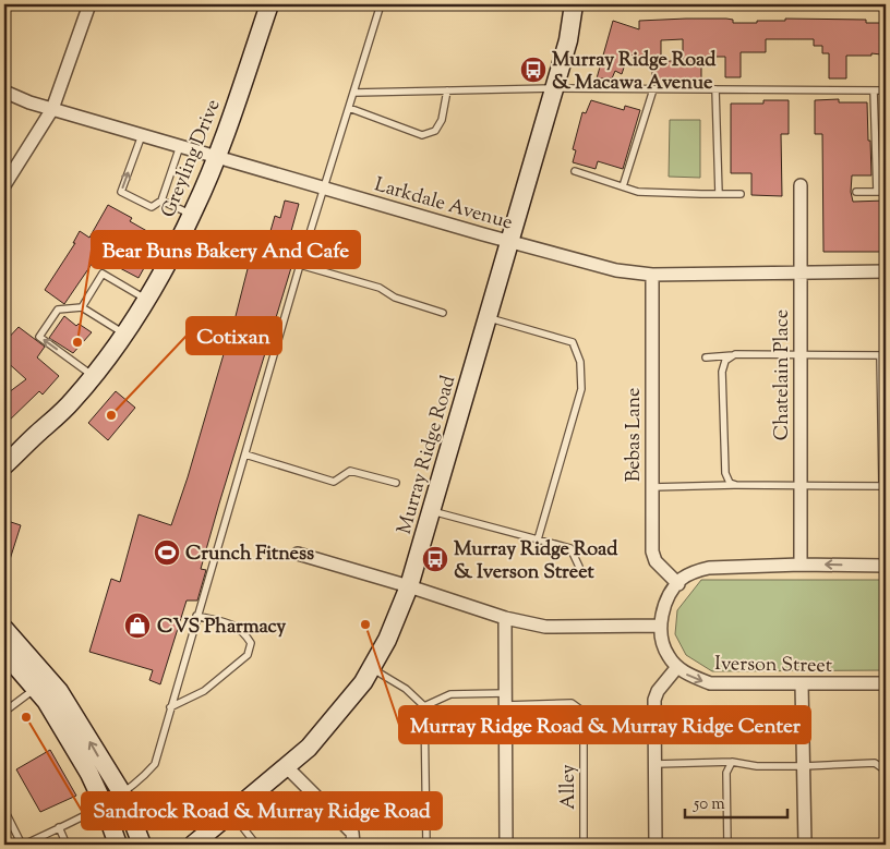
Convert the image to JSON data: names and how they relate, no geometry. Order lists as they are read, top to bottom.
{
  "streets": {
    "main road": ["Greyling Drive", "Murray Ridge Road"],
    "street": [
      "Larkdale Avenue",
      "Chatelain Place",
      "Bebas Lane",
      "Iverson Street"
    ],
    "lane": ["Alley"]
  },
  "crossings": [
    ["Greyling Drive", "Larkdale Avenue"],
    ["Larkdale Avenue", "Chatelain Place"],
    ["Larkdale Avenue", "Bebas Lane"],
    ["Larkdale Avenue", "Murray Ridge Road"]
  ],
  "one_way": ["Iverson Street"],
  "places": {
    "bus stop": ["Murray Ridge Road & Macawa Avenue", "Murray Ridge Road & Iverson Street"],
    "other": [
      "Bear Buns Bakery And Cafe",
      "Cotixan",
      "Murray Ridge Road & Murray Ridge Center",
      "Sandrock Road & Murray Ridge Road"
    ],
    "sports": ["Crunch Fitness"],
    "shop": ["CVS Pharmacy"]
  },
  "scale_bar": "50 m"
}
